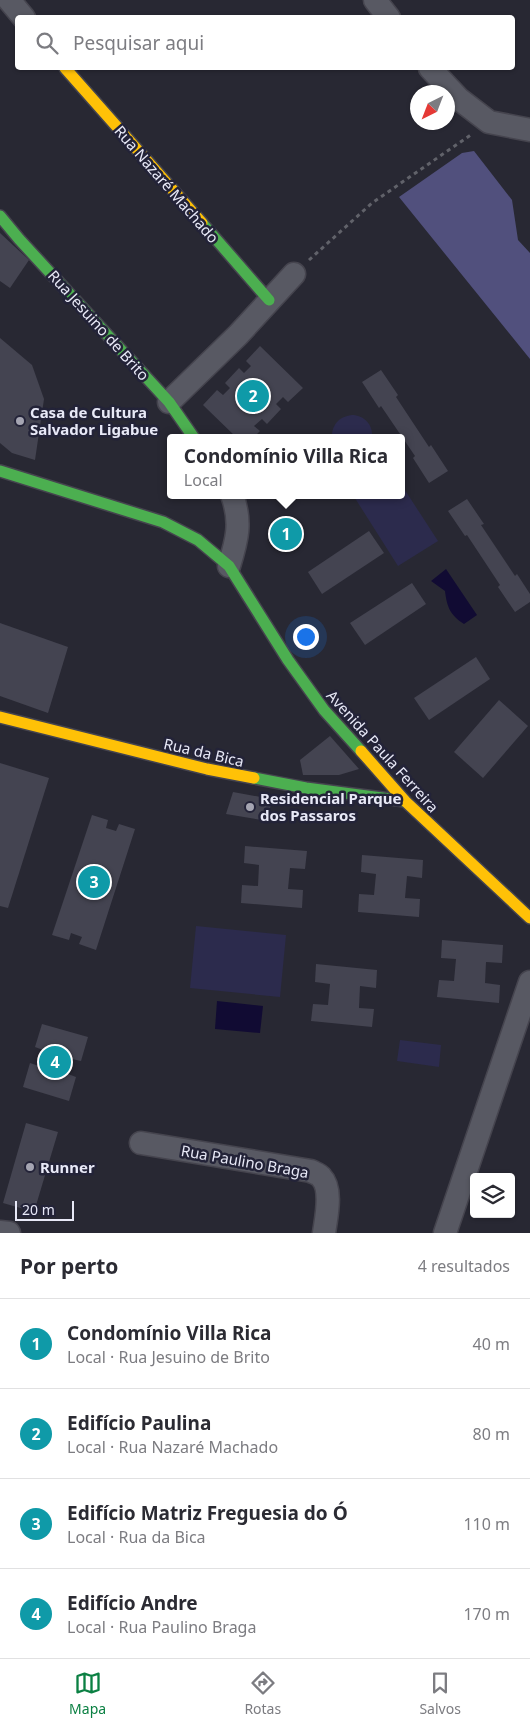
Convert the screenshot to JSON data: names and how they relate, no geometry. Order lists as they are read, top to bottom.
{
  "streets": {
    "street": [
      "Rua Nazaré Machado",
      "Rua Jesuino de Brito",
      "Avenida Paula Ferreira",
      "Rua da Bica",
      "Rua Paulino Braga"
    ]
  },
  "crossings": [
    ["Avenida Paula Ferreira", "Rua da Bica"]
  ],
  "places": ["Casa de Cultura Salvador Ligabue", "Residencial Parque dos Passaros", "Runner"],
  "scale_bar": "20 m",
  "north": "bottom left",
  "page": {
    "search": "Pesquisar aqui",
    "pins": [
      "2",
      "1",
      "3",
      "4"
    ],
    "popup": ["Condomínio Villa Rica", "Local"],
    "scale": "20 m",
    "heading": ["Por perto", "4 resultados"],
    "list": [
      {
        "mark": "1",
        "name": "Condomínio Villa Rica",
        "note": "Local · Rua Jesuino de Brito",
        "value": "40 m"
      },
      {
        "mark": "2",
        "name": "Edifício Paulina",
        "note": "Local · Rua Nazaré Machado",
        "value": "80 m"
      },
      {
        "mark": "3",
        "name": "Edifício Matriz Freguesia do Ó",
        "note": "Local · Rua da Bica",
        "value": "110 m"
      },
      {
        "mark": "4",
        "name": "Edifício Andre",
        "note": "Local · Rua Paulino Braga",
        "value": "170 m"
      }
    ],
    "nav": ["Mapa", "Rotas", "Salvos"]
  }
}
